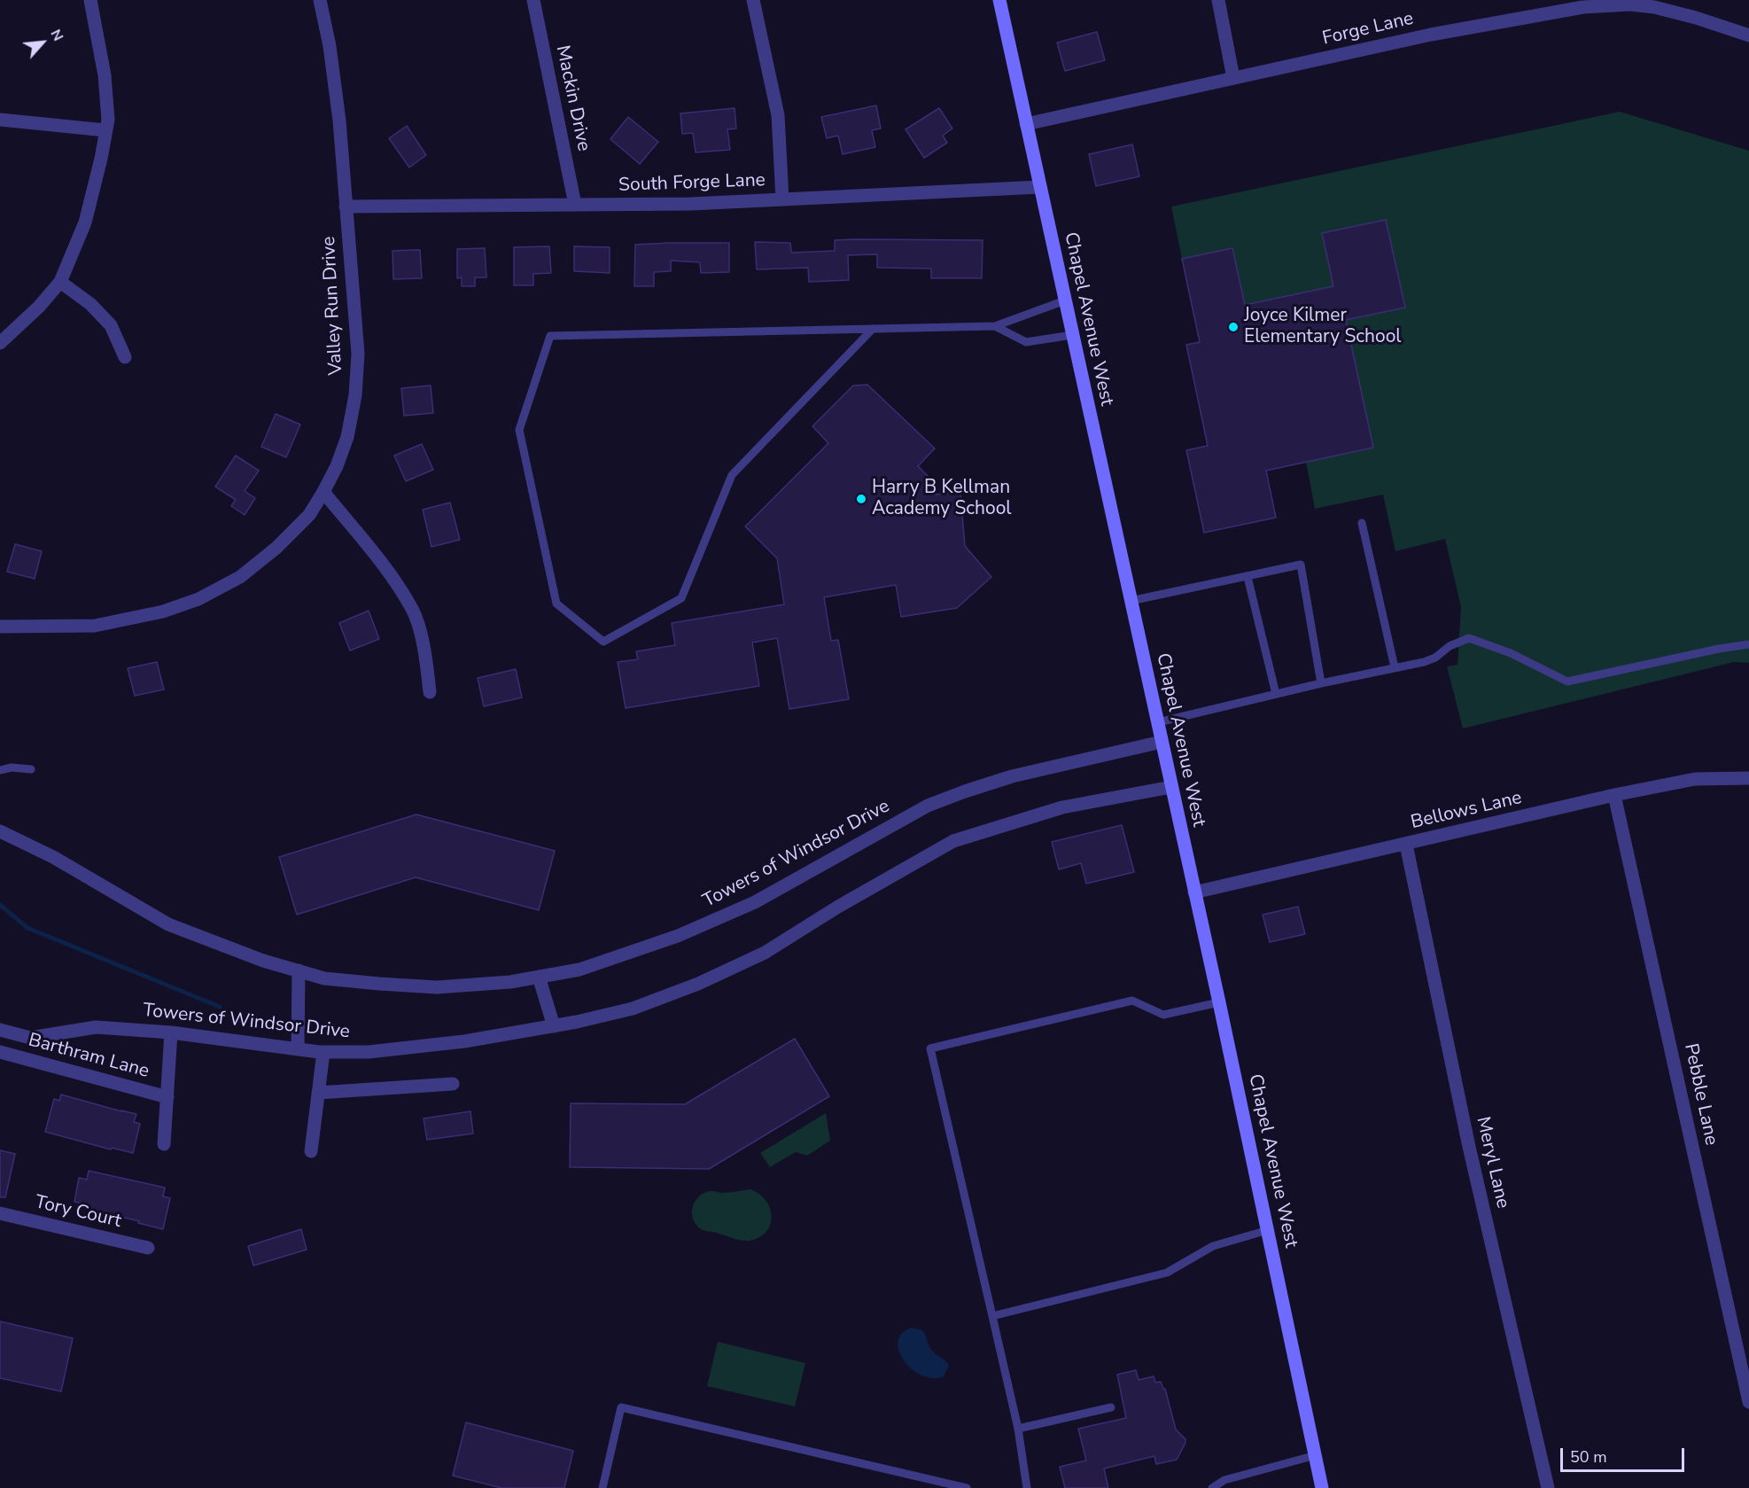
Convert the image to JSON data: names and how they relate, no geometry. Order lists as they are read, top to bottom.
{
  "streets": {
    "main road": ["Chapel Avenue West"],
    "street": [
      "Forge Lane",
      "Mackin Drive",
      "South Forge Lane",
      "Valley Run Drive",
      "Bellows Lane",
      "Towers of Windsor Drive",
      "Barthram Lane",
      "Pebble Lane",
      "Meryl Lane",
      "Tory Court"
    ]
  },
  "crossings": [
    ["Forge Lane", "Chapel Avenue West"],
    ["Mackin Drive", "South Forge Lane"],
    ["South Forge Lane", "Valley Run Drive"],
    ["South Forge Lane", "Chapel Avenue West"],
    ["Chapel Avenue West", "Bellows Lane"],
    ["Chapel Avenue West", "Towers of Windsor Drive"],
    ["Bellows Lane", "Pebble Lane"],
    ["Bellows Lane", "Meryl Lane"]
  ],
  "places": ["Joyce Kilmer Elementary School", "Harry B Kellman Academy School"],
  "scale_bar": "50 m",
  "north": "top right"
}
